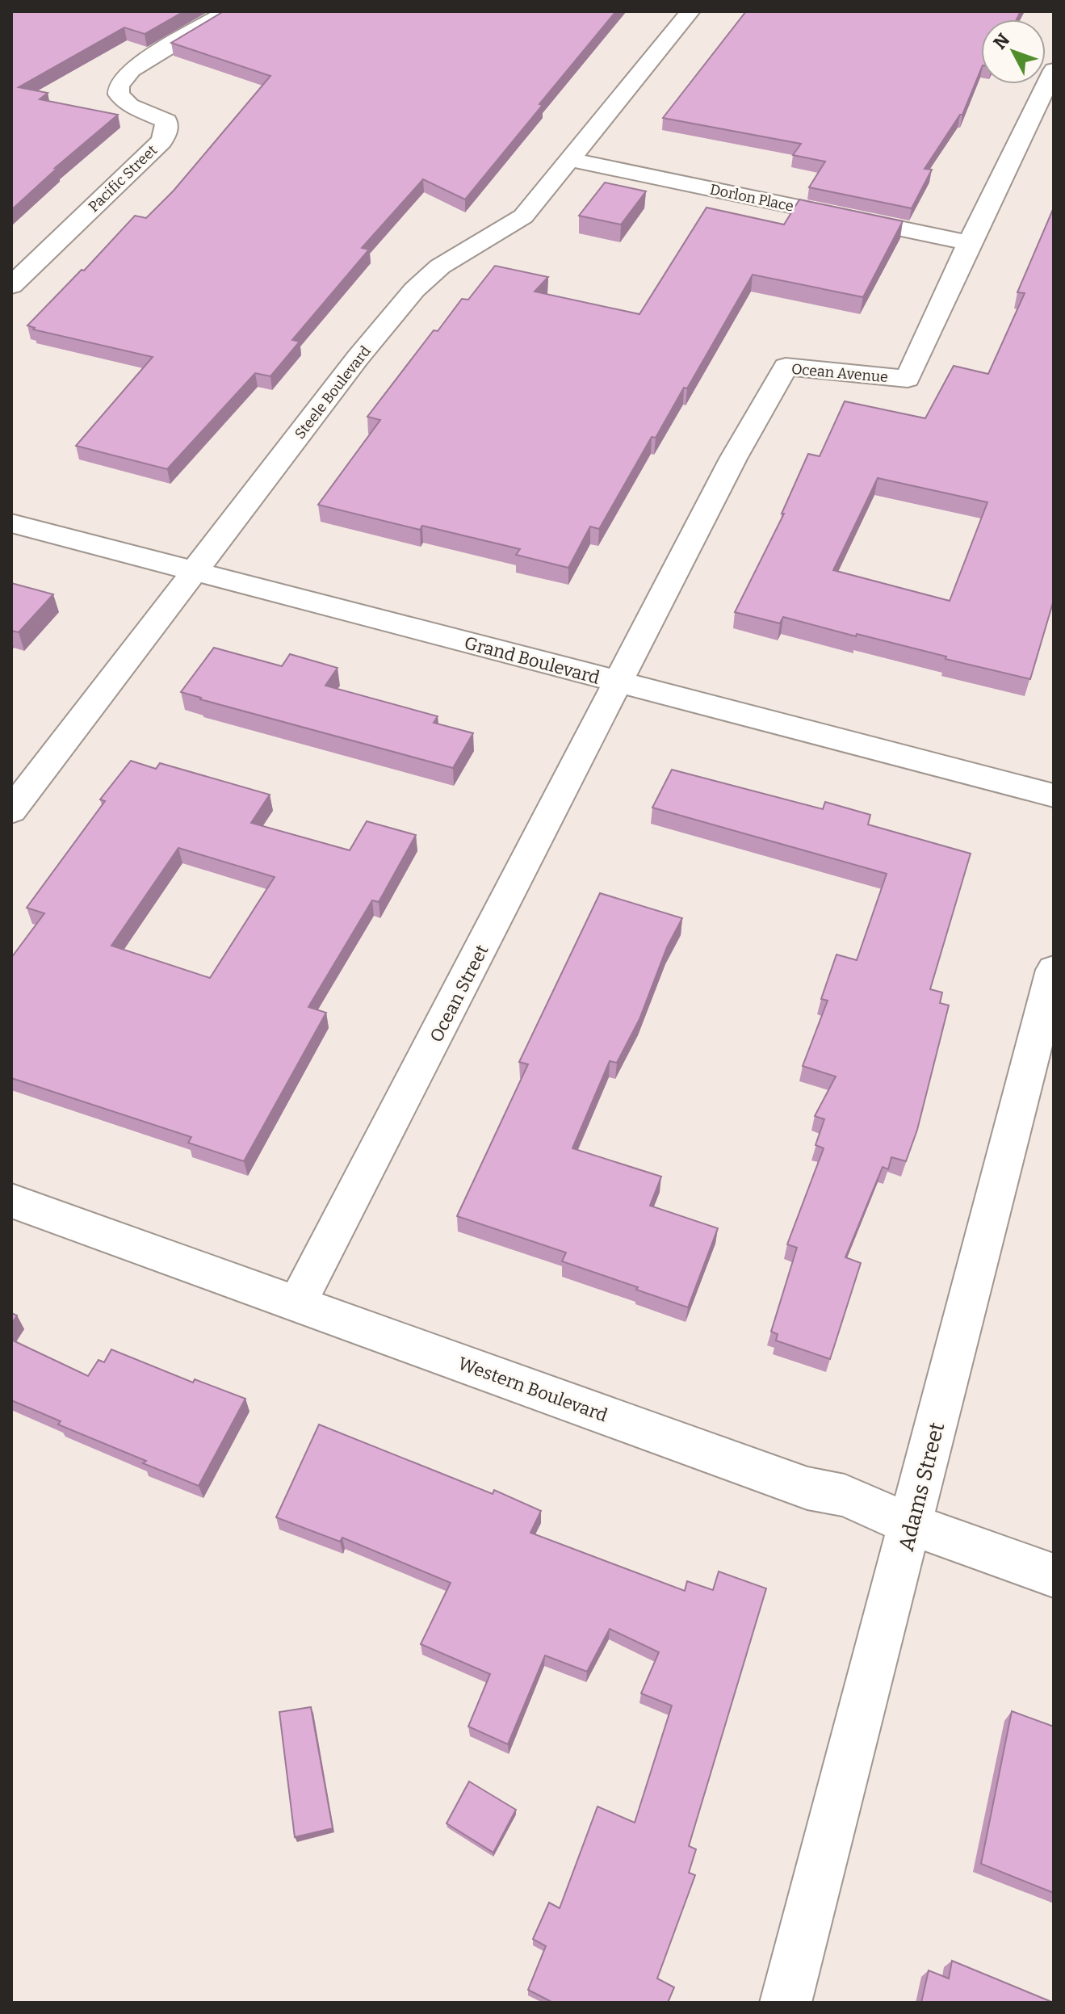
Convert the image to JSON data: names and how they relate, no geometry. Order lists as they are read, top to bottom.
{
  "streets": {
    "street": [
      "Pacific Street",
      "Dorlon Place",
      "Ocean Avenue",
      "Steele Boulevard",
      "Grand Boulevard",
      "Ocean Street",
      "Western Boulevard",
      "Adams Street"
    ]
  },
  "crossings": [
    ["Dorlon Place", "Ocean Avenue"],
    ["Dorlon Place", "Steele Boulevard"],
    ["Ocean Avenue", "Grand Boulevard"],
    ["Ocean Avenue", "Ocean Street"],
    ["Steele Boulevard", "Grand Boulevard"],
    ["Grand Boulevard", "Ocean Street"],
    ["Ocean Street", "Western Boulevard"],
    ["Western Boulevard", "Adams Street"]
  ],
  "north": "top left"
}
